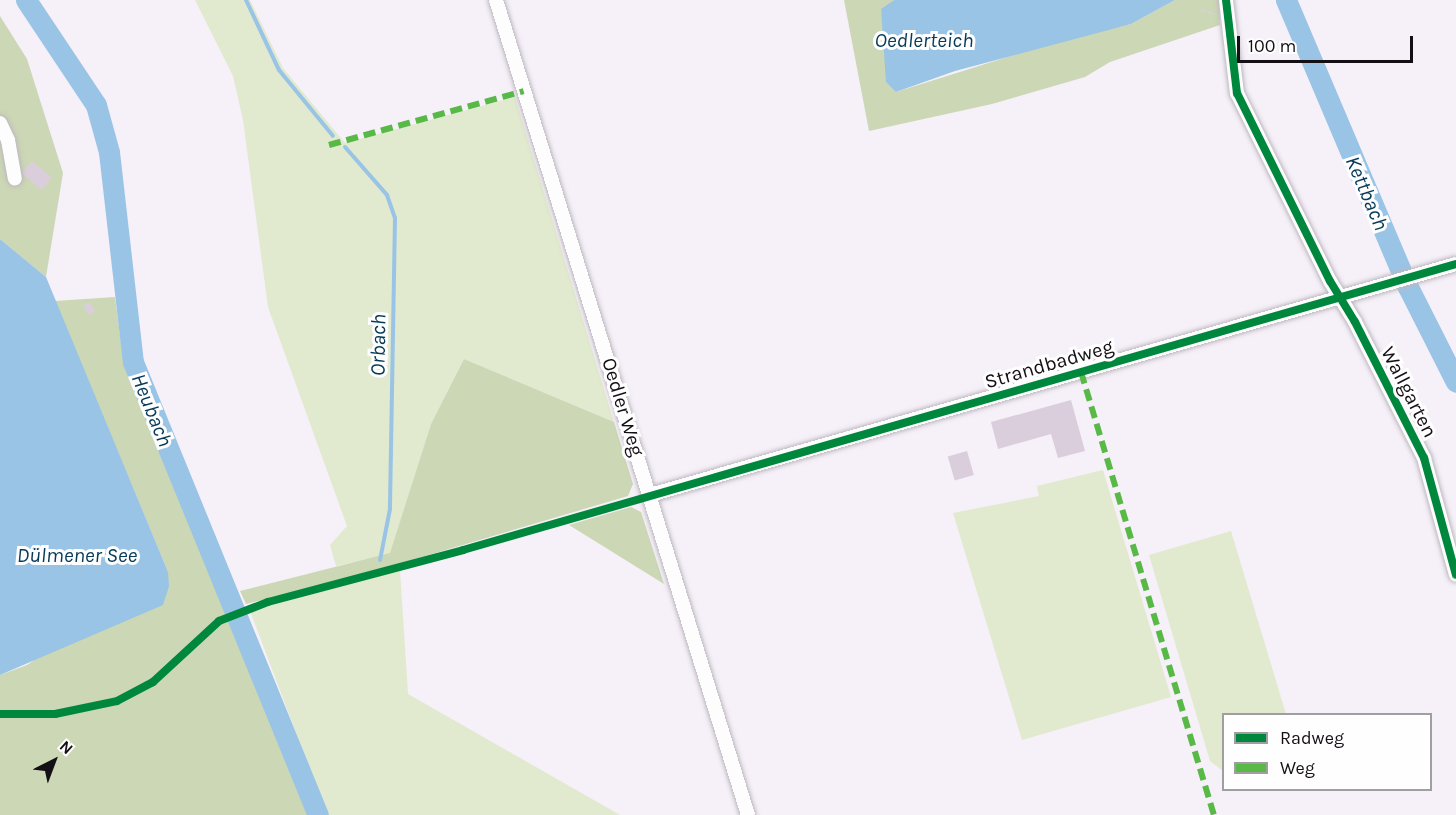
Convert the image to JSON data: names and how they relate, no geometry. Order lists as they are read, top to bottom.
{
  "streets": {
    "street": ["Strandbadweg", "Wallgarten", "Oedler Weg"]
  },
  "crossings": [
    ["Strandbadweg", "Wallgarten"],
    ["Strandbadweg", "Oedler Weg"]
  ],
  "water": [
    "Oedlerteich",
    "Kettbach",
    "Orbach",
    "Heubach",
    "Dülmener See"
  ],
  "legend": ["Radweg", "Weg"],
  "scale_bar": "100 m",
  "north": "top right"
}
